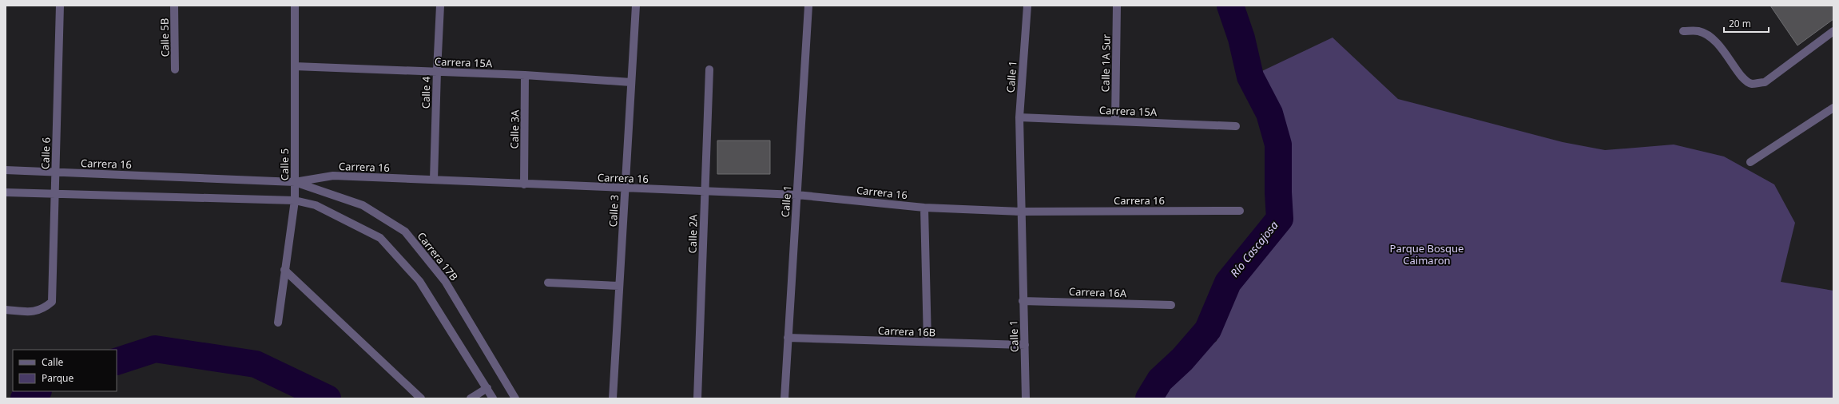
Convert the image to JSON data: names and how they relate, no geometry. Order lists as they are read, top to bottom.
{
  "streets": {
    "street": [
      "Calle 5B",
      "Carrera 15A",
      "Calle 1A Sur",
      "Calle 1",
      "Calle 4",
      "Calle 3A",
      "Calle 6",
      "Carrera 16",
      "Calle 5",
      "Calle 3",
      "Calle 2A",
      "Carrera 17B",
      "Carrera 16A",
      "Carrera 16B"
    ]
  },
  "crossings": [
    ["Carrera 15A", "Calle 1A Sur"],
    ["Carrera 15A", "Calle 1"],
    ["Carrera 15A", "Calle 4"],
    ["Carrera 15A", "Calle 3A"],
    ["Carrera 15A", "Calle 5"],
    ["Carrera 15A", "Calle 3"],
    ["Calle 1", "Carrera 16"],
    ["Calle 1", "Carrera 16A"],
    ["Calle 1", "Carrera 16B"],
    ["Calle 4", "Carrera 16"],
    ["Calle 3A", "Carrera 16"],
    ["Calle 6", "Carrera 16"],
    ["Carrera 16", "Calle 5"],
    ["Carrera 16", "Calle 3"],
    ["Carrera 16", "Calle 2A"],
    ["Carrera 16", "Carrera 17B"],
    ["Calle 5", "Carrera 17B"]
  ],
  "water": ["Río Cascajosa"],
  "parks": ["Parque Bosque Caimaron"],
  "legend": ["Calle", "Parque"],
  "scale_bar": "20 m"
}
